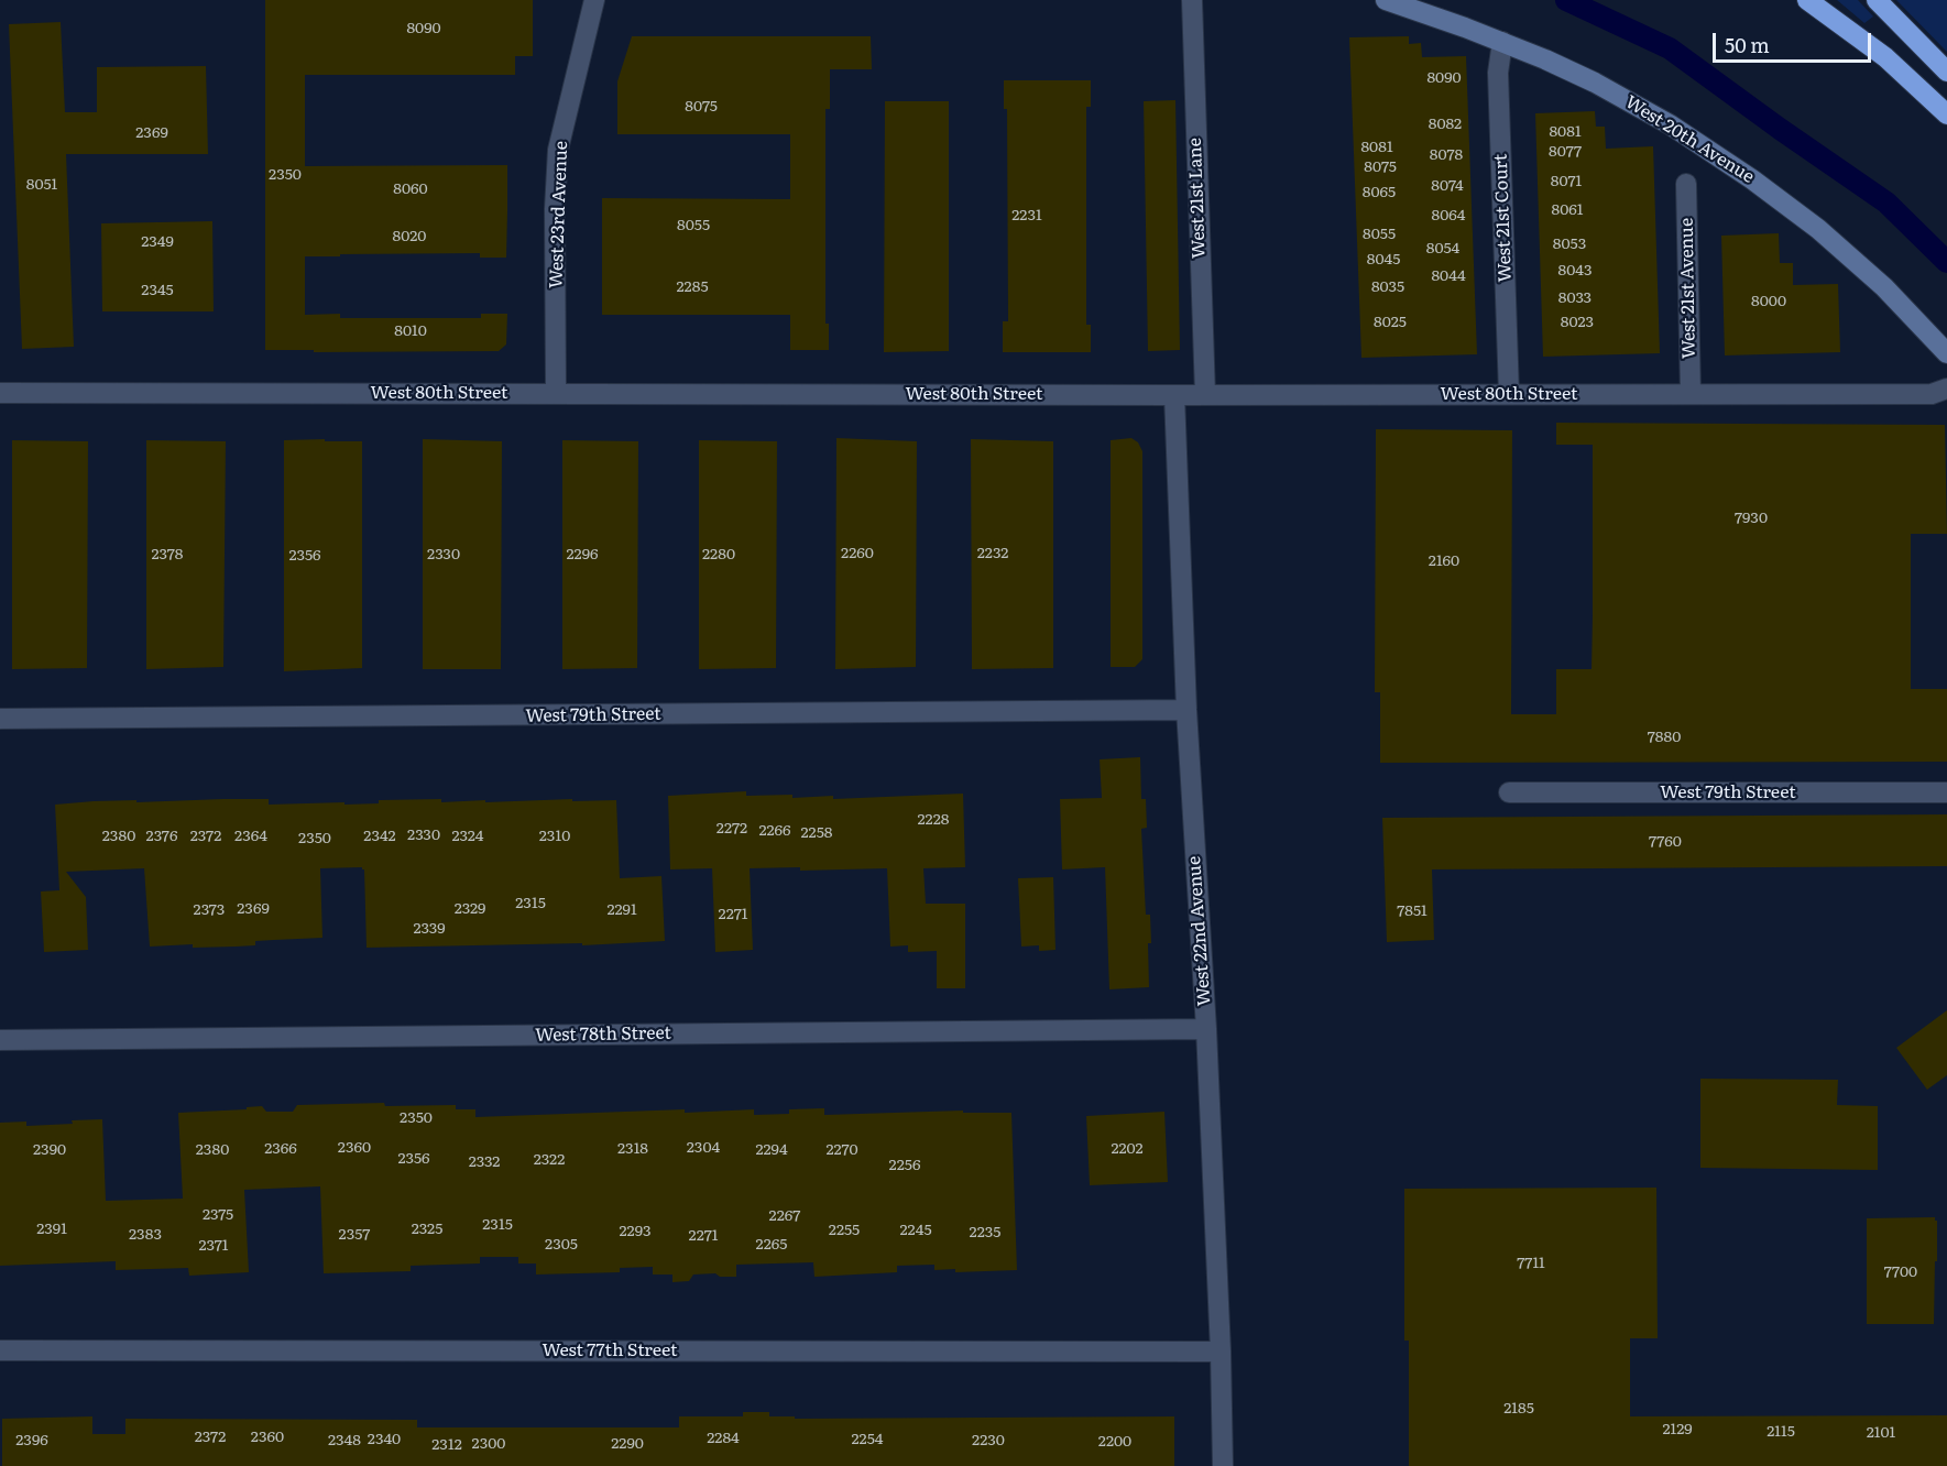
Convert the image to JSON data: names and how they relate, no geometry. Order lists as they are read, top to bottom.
{
  "streets": {
    "street": [
      "West 20th Avenue",
      "West 21st Lane",
      "West 23rd Avenue",
      "West 21st Court",
      "West 21st Avenue",
      "West 80th Street",
      "West 79th Street",
      "West 22nd Avenue",
      "West 78th Street",
      "West 77th Street"
    ]
  },
  "crossings": [
    ["West 20th Avenue", "West 21st Court"],
    ["West 21st Lane", "West 80th Street"],
    ["West 23rd Avenue", "West 80th Street"],
    ["West 21st Court", "West 80th Street"],
    ["West 21st Avenue", "West 80th Street"],
    ["West 80th Street", "West 22nd Avenue"],
    ["West 79th Street", "West 22nd Avenue"],
    ["West 22nd Avenue", "West 78th Street"],
    ["West 22nd Avenue", "West 77th Street"]
  ],
  "house_numbers": [
    "8090",
    "8090",
    "8075",
    "8082",
    "8081",
    "2369",
    "8081",
    "8077",
    "8078",
    "8075",
    "2350",
    "8071",
    "8051",
    "8074",
    "8060",
    "8065",
    "8061",
    "2231",
    "8064",
    "8055",
    "8055",
    "8020",
    "2349",
    "8053",
    "8054",
    "8045",
    "8043",
    "8044",
    "2285",
    "8035",
    "2345",
    "8033",
    "8000",
    "8025",
    "8023",
    "8010",
    "7930",
    "2260",
    "2232",
    "2378",
    "2330",
    "2296",
    "2280",
    "2356",
    "2160",
    "7880",
    "2228",
    "2272",
    "2266",
    "2258",
    "2330",
    "2380",
    "2376",
    "2372",
    "2364",
    "2342",
    "2324",
    "2310",
    "2350",
    "7760",
    "2315",
    "2369",
    "2329",
    "2373",
    "2291",
    "7851",
    "2271",
    "2339",
    "2350",
    "2360",
    "2304",
    "2366",
    "2318",
    "2202",
    "2390",
    "2380",
    "2294",
    "2270",
    "2356",
    "2322",
    "2332",
    "2256",
    "2375",
    "2267",
    "2315",
    "2391",
    "2325",
    "2255",
    "2245",
    "2293",
    "2235",
    "2383",
    "2357",
    "2271",
    "2305",
    "2265",
    "2371",
    "7711",
    "7700",
    "2185",
    "2129",
    "2115",
    "2101",
    "2372",
    "2360",
    "2284",
    "2340",
    "2254",
    "2396",
    "2348",
    "2230",
    "2200",
    "2300",
    "2290",
    "2312"
  ],
  "scale_bar": "50 m"
}
